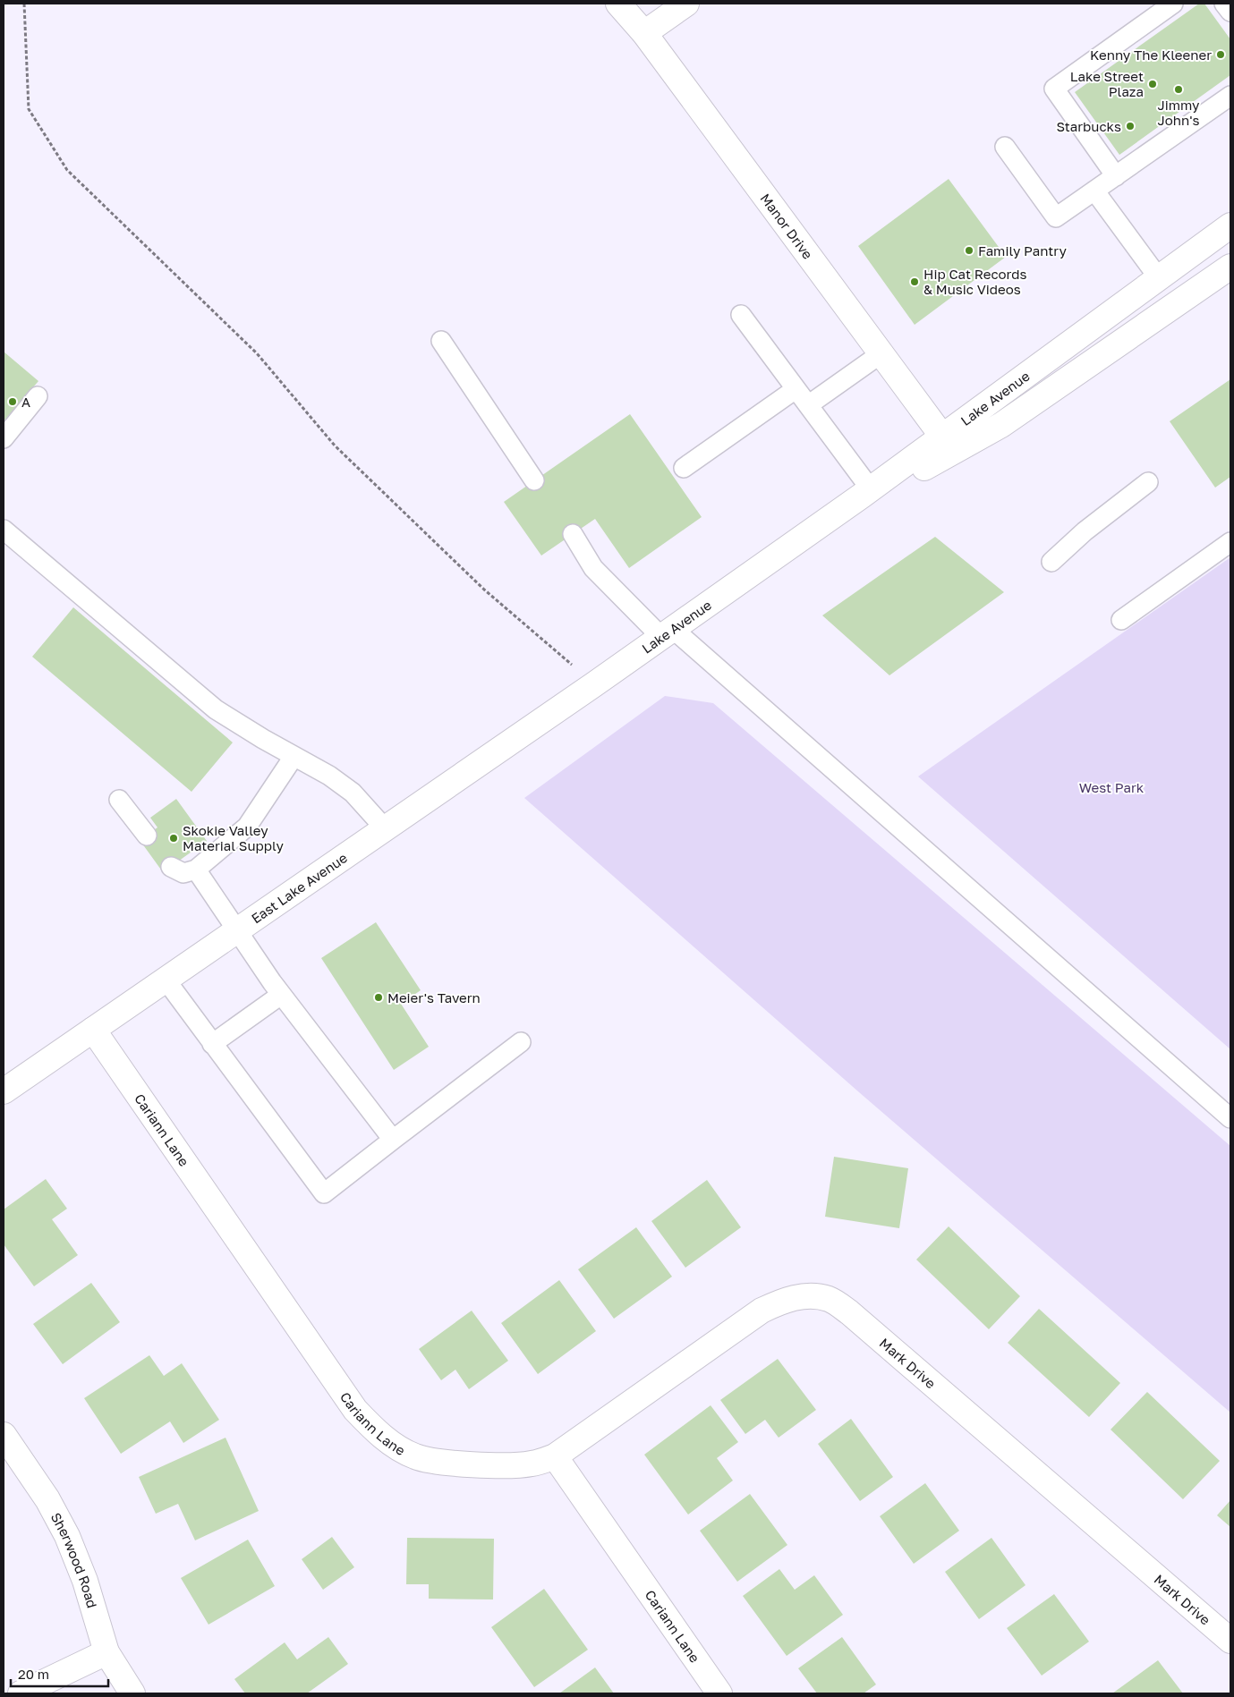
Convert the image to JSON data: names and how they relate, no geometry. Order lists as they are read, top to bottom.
{
  "streets": {
    "street": [
      "Manor Drive",
      "Lake Avenue",
      "East Lake Avenue",
      "Cariann Lane",
      "Mark Drive",
      "Sherwood Road"
    ]
  },
  "crossings": [
    ["Manor Drive", "Lake Avenue"],
    ["Lake Avenue", "East Lake Avenue"],
    ["East Lake Avenue", "Cariann Lane"],
    ["Cariann Lane", "Mark Drive"]
  ],
  "parks": ["West Park"],
  "places": [
    "Kenny The Kleener",
    "Lake Street Plaza",
    "Jimmy John's",
    "Starbucks",
    "Family Pantry",
    "Hip Cat Records & Music Videos",
    "A",
    "Skokie Valley Material Supply",
    "Meier's Tavern"
  ],
  "scale_bar": "20 m"
}
